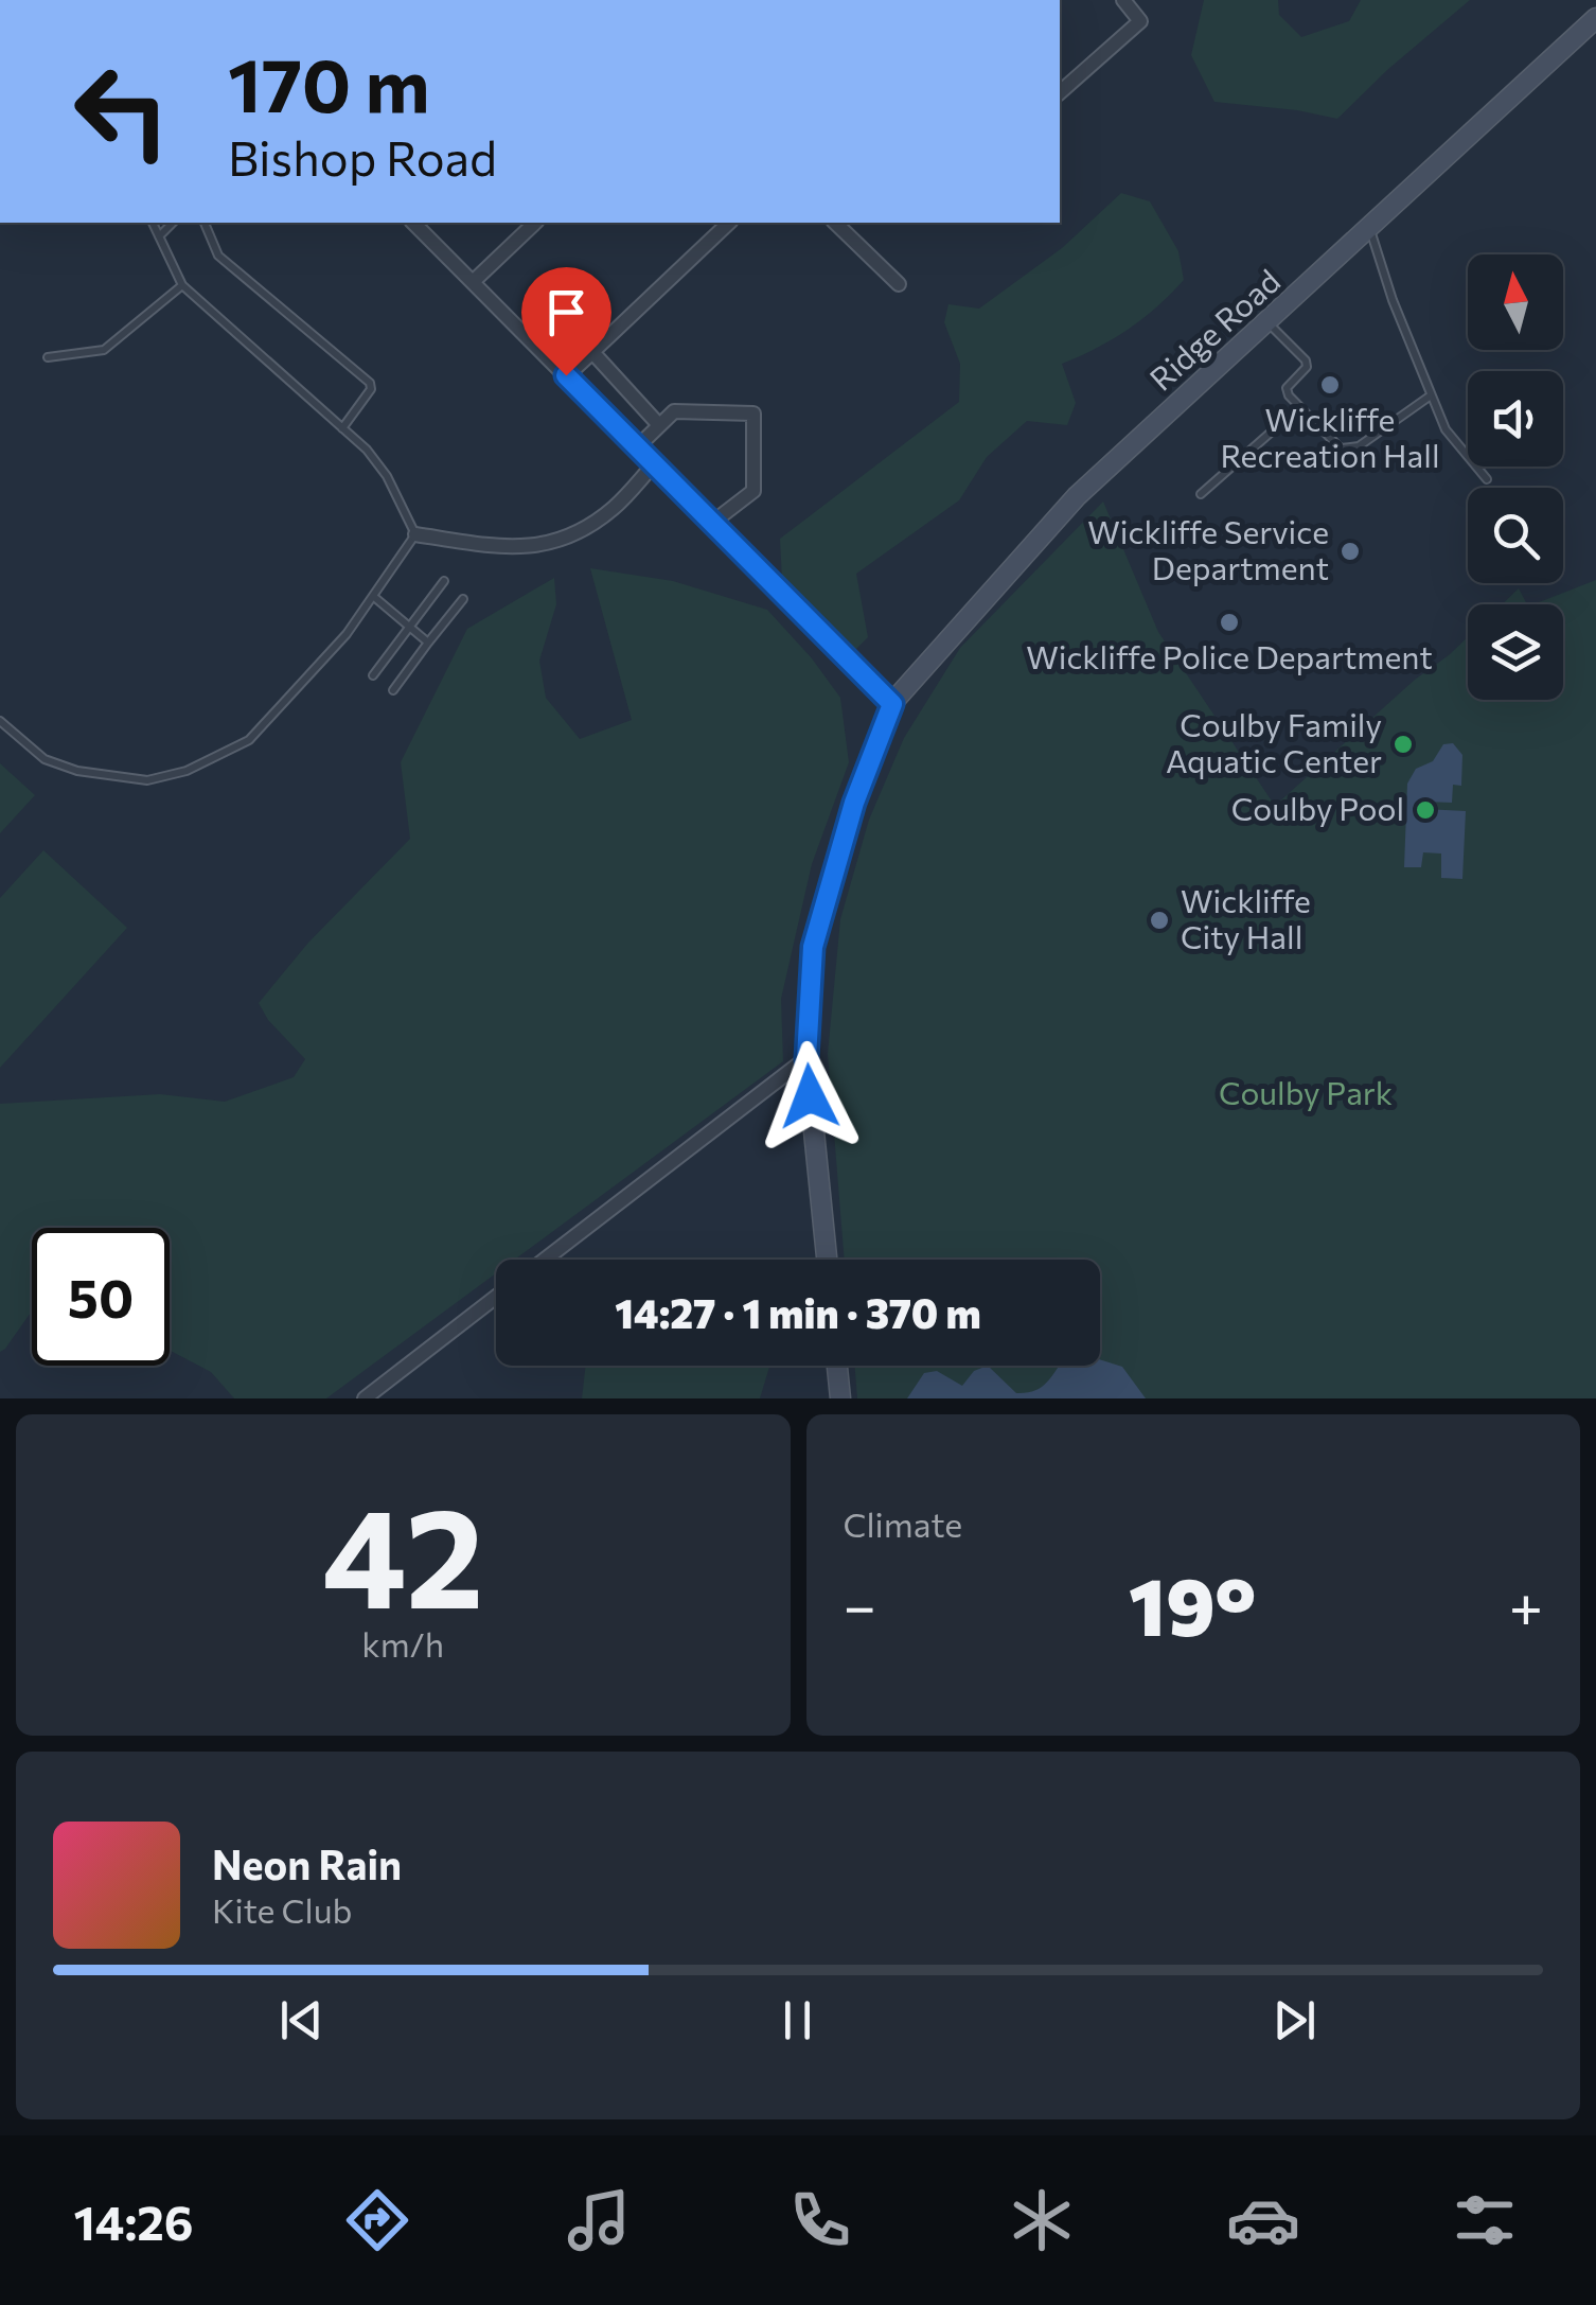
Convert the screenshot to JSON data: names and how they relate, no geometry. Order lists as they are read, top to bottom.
{
  "streets": {
    "main road": ["Ridge Road"]
  },
  "parks": ["Coulby Park"],
  "places": [
    "Wickliffe Recreation Hall",
    "Wickliffe Service Department",
    "Wickliffe Police Department",
    "Coulby Family Aquatic Center",
    "Coulby Pool",
    "Wickliffe City Hall"
  ],
  "north": "top",
  "page": {
    "turn": ["170 m", "Bishop Road"],
    "limit": "50",
    "trip": "14:27 · 1 min · 370 m",
    "tile": [
      ["42", "km/h"],
      "Climate"
    ],
    "heat": ["−", "19°", "+"],
    "song": ["Neon Rain", "Kite Club"],
    "tabs": "14:26"
  }
}
